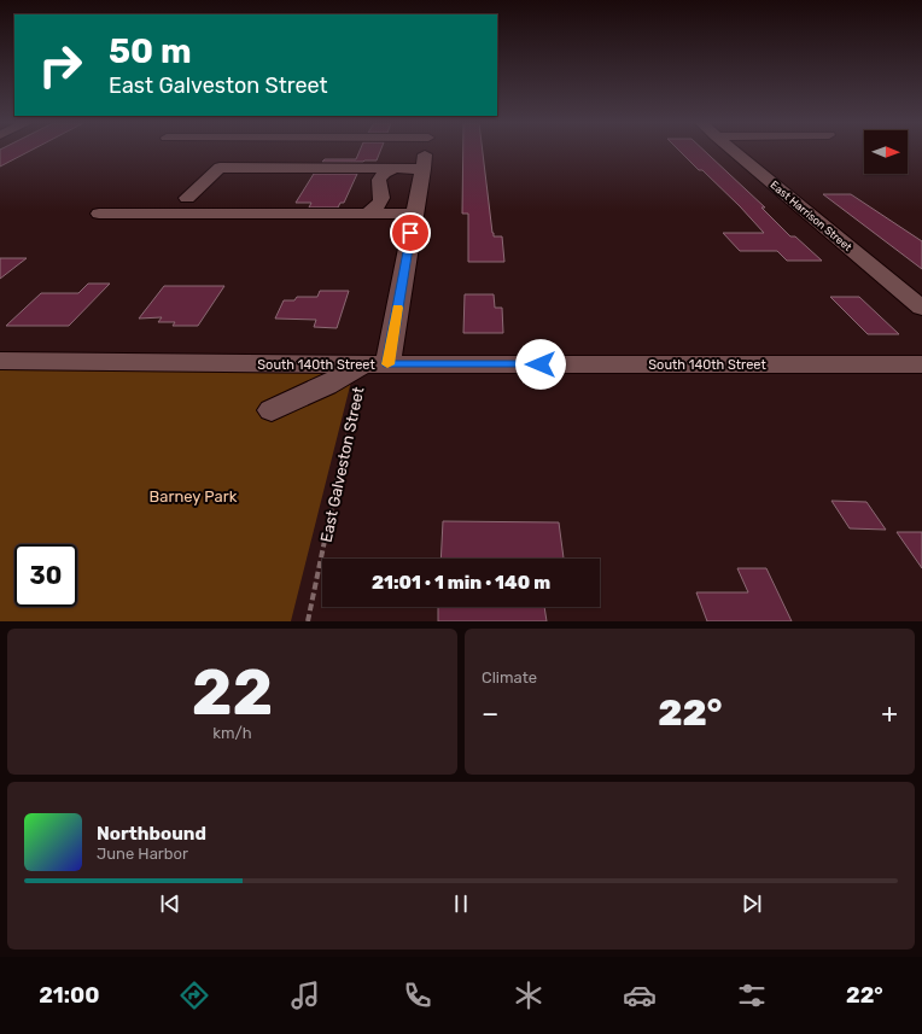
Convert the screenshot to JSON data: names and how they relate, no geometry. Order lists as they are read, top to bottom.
{
  "streets": {
    "street": ["East Harrison Street", "South 140th Street"],
    "path": ["East Galveston Street"]
  },
  "crossings": [
    ["South 140th Street", "East Galveston Street"]
  ],
  "parks": ["Barney Park"],
  "north": "right",
  "page": {
    "turn": ["50 m", "East Galveston Street"],
    "limit": "30",
    "trip": "21:01 · 1 min · 140 m",
    "tile": [
      ["22", "km/h"],
      "Climate"
    ],
    "heat": ["−", "22°", "+"],
    "song": ["Northbound", "June Harbor"],
    "tabs": ["21:00", "22°"]
  }
}
